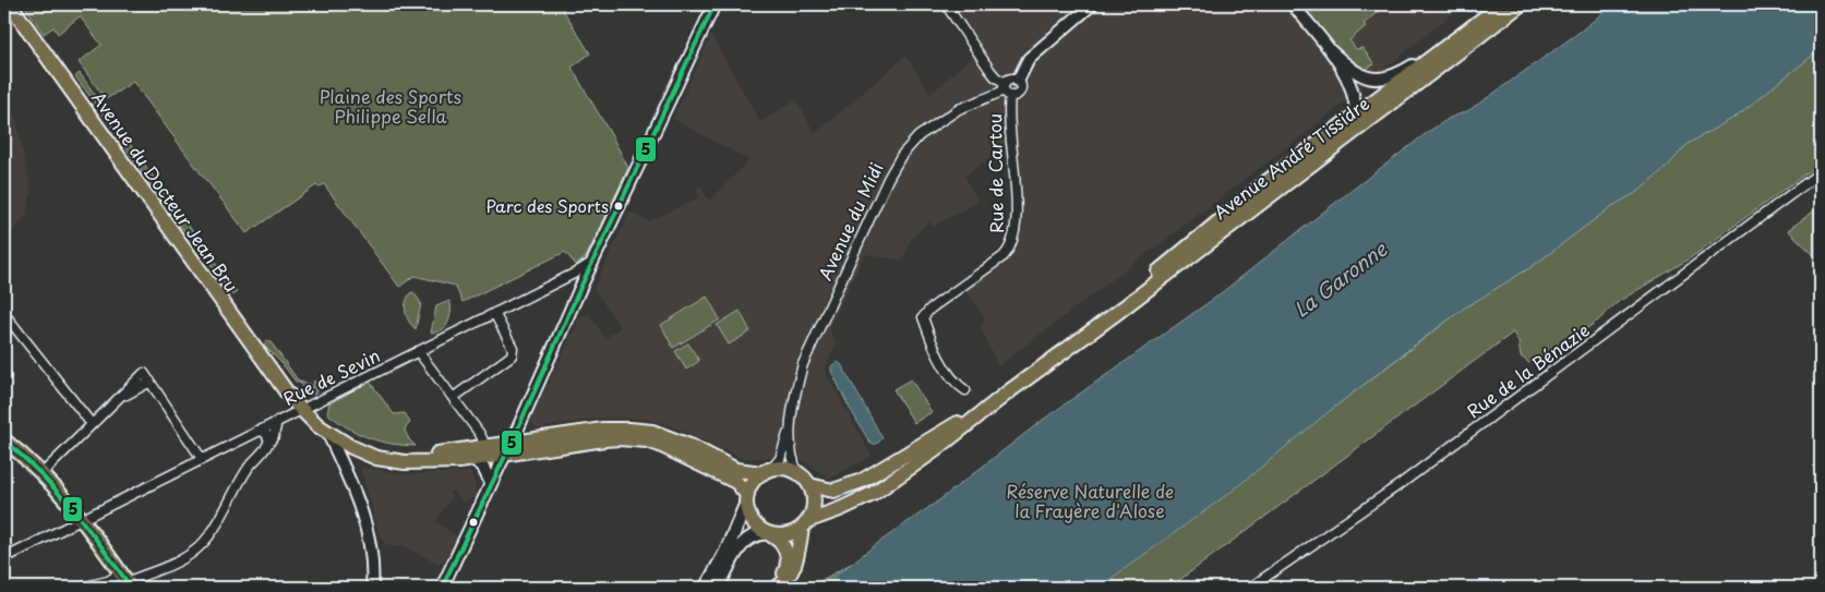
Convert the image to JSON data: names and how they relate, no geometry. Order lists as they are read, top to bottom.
{
  "streets": {
    "main road": ["Avenue André Tissidre", "Avenue du Docteur Jean Bru"],
    "street": [
      "Rue de Cartou",
      "Avenue du Midi",
      "Rue de la Bénazie",
      "Rue de Sevin"
    ]
  },
  "crossings": [
    ["Avenue André Tissidre", "Avenue du Midi"],
    ["Rue de Cartou", "Avenue du Midi"],
    ["Avenue du Docteur Jean Bru", "Rue de Sevin"]
  ],
  "water": ["La Garonne"],
  "parks": ["Plaine des Sports Philippe Sella", "Réserve Naturelle de la Frayère d'Alose"],
  "places": ["Parc des Sports"],
  "lines": ["transit line 5"]
}
